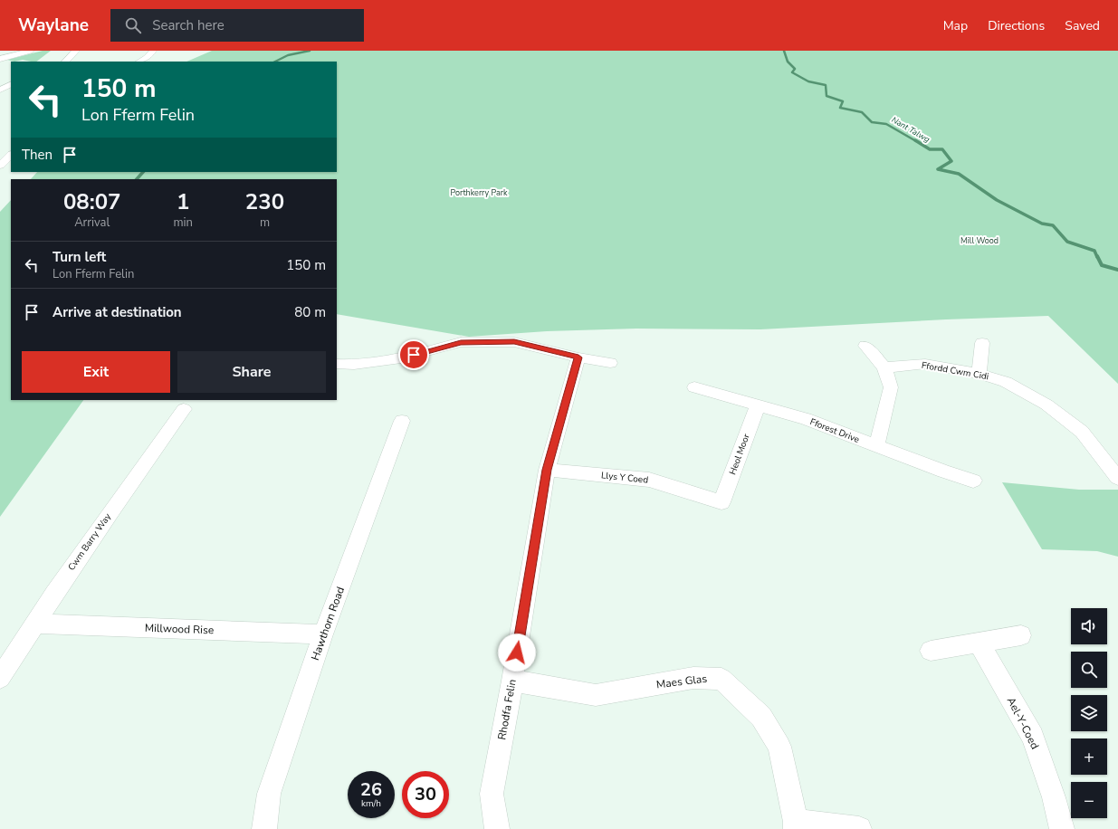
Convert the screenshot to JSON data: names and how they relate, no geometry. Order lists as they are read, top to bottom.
{
  "streets": {
    "street": [
      "Ffordd Cwm Cidi",
      "Fforest Drive",
      "Heol Moor",
      "Llys Y Coed",
      "Cwm Barry Way",
      "Hawthorn Road",
      "Millwood Rise",
      "Maes Glas",
      "Rhodfa Felin",
      "Ael-Y-Coed"
    ]
  },
  "crossings": [
    ["Fforest Drive", "Heol Moor"],
    ["Heol Moor", "Llys Y Coed"],
    ["Llys Y Coed", "Rhodfa Felin"],
    ["Cwm Barry Way", "Millwood Rise"],
    ["Hawthorn Road", "Millwood Rise"],
    ["Maes Glas", "Rhodfa Felin"]
  ],
  "water": ["Nant Talwg"],
  "parks": ["Porthkerry Park", "Mill Wood"],
  "page": {
    "header": "Waylane",
    "search": "Search here",
    "nav": ["Map", "Directions", "Saved"],
    "turn": ["150 m", "Lon Fferm Felin"],
    "then": "Then",
    "eta": [
      "08:07",
      "Arrival",
      "1",
      "min",
      "230",
      "m"
    ],
    "list": [
      {
        "name": "Turn left",
        "note": "Lon Fferm Felin",
        "value": "150 m"
      },
      {
        "name": "Arrive at destination",
        "value": "80 m"
      }
    ],
    "buttons": ["Exit", "Share"],
    "map_buttons": ["+", "−"],
    "speed": "26 km/h",
    "limit": "30"
  }
}
